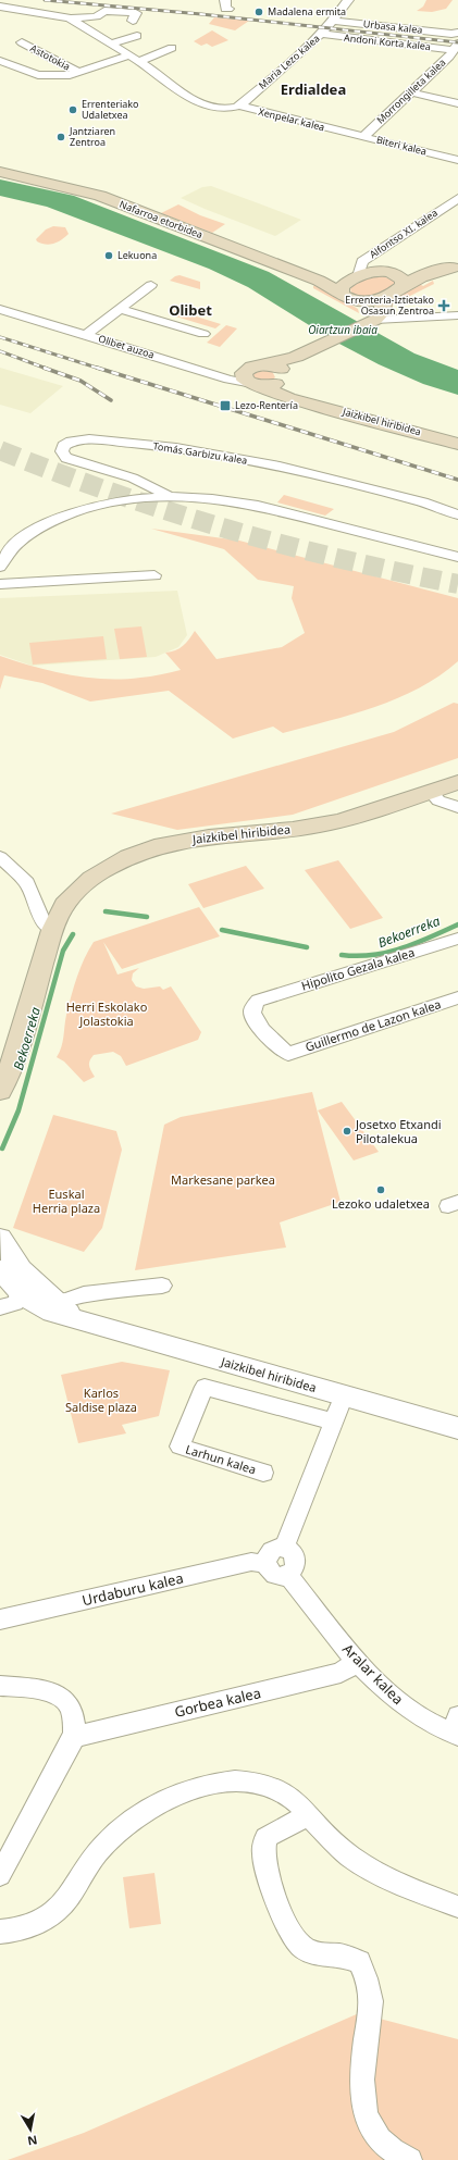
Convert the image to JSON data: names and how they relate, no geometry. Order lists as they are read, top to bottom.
{
  "streets": {
    "main road": ["Nafarroa etorbidea", "Jaizkibel hiribidea"],
    "street": [
      "Urbasa kalea",
      "Andoni Korta kalea",
      "Astotokia",
      "Maria Lezo kalea",
      "Morrongilleta kalea",
      "Xenpelar kalea",
      "Biteri kalea",
      "Alfontso XI. kalea",
      "Olibet auzoa",
      "Tomás Garbizu kalea",
      "Hipolito Gezala kalea",
      "Guillermo de Lazon kalea",
      "Larhun kalea",
      "Urdaburu kalea",
      "Aralar kalea",
      "Gorbea kalea"
    ]
  },
  "crossings": [
    ["Urbasa kalea", "Andoni Korta kalea"],
    ["Urbasa kalea", "Maria Lezo kalea"],
    ["Urbasa kalea", "Morrongilleta kalea"],
    ["Andoni Korta kalea", "Maria Lezo kalea"],
    ["Andoni Korta kalea", "Morrongilleta kalea"],
    ["Maria Lezo kalea", "Xenpelar kalea"],
    ["Morrongilleta kalea", "Biteri kalea"],
    ["Xenpelar kalea", "Biteri kalea"],
    ["Nafarroa etorbidea", "Alfontso XI. kalea"],
    ["Olibet auzoa", "Jaizkibel hiribidea"],
    ["Hipolito Gezala kalea", "Guillermo de Lazon kalea"],
    ["Urdaburu kalea", "Aralar kalea"],
    ["Aralar kalea", "Gorbea kalea"]
  ],
  "districts": ["Erdialdea", "Olibet"],
  "water": ["Oiartzun ibaia", "Bekoerreka"],
  "parks": [
    "Herri Eskolako Jolastokia",
    "Markesane parkea",
    "Euskal Herria plaza",
    "Karlos Saldise plaza"
  ],
  "places": {
    "other": [
      "Madalena ermita",
      "Errenteriako Udaletxea",
      "Jantziaren Zentroa",
      "Lekuona",
      "Josetxo Etxandi Pilotalekua",
      "Lezoko udaletxea"
    ],
    "health": ["Errenteria-Iztietako Osasun Zentroa"],
    "transit": ["Lezo-Rentería"]
  },
  "north": "bottom"
}
